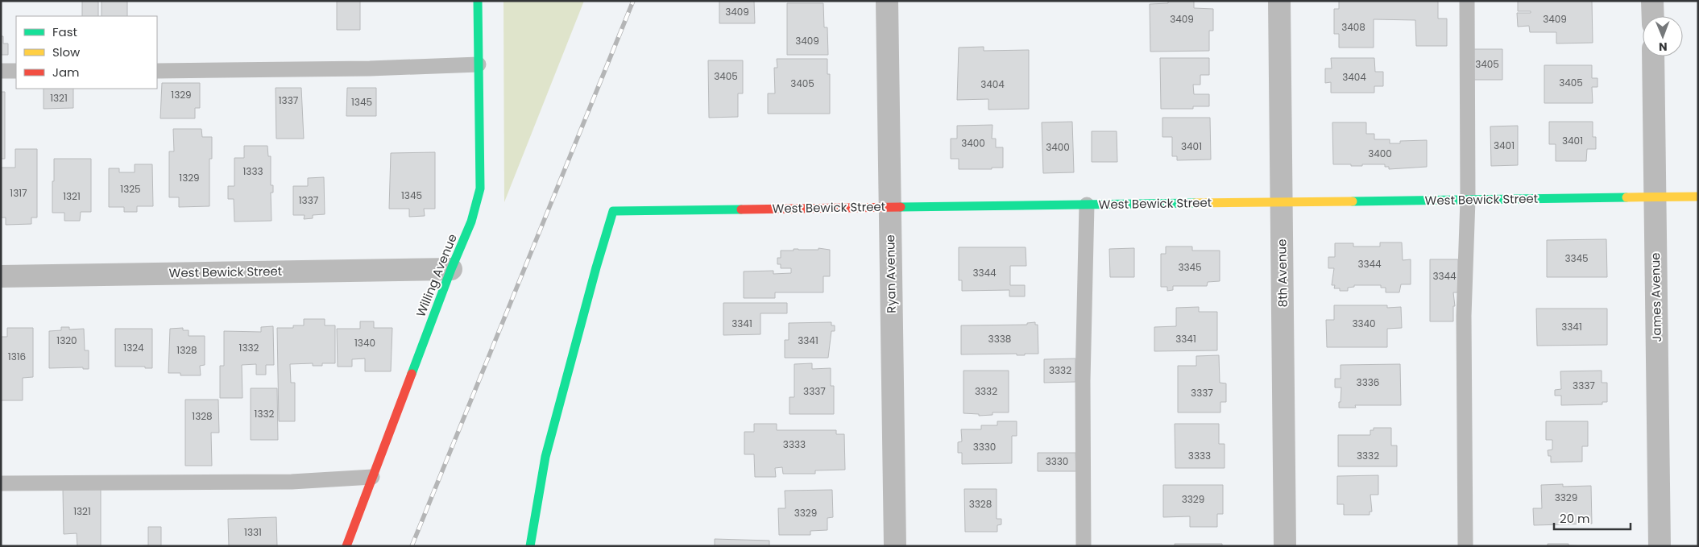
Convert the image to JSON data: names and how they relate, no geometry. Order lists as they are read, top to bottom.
{
  "streets": {
    "street": [
      "West Bewick Street",
      "8th Avenue",
      "Ryan Avenue",
      "Willing Avenue",
      "James Avenue"
    ]
  },
  "crossings": [
    ["West Bewick Street", "8th Avenue"],
    ["West Bewick Street", "Ryan Avenue"],
    ["West Bewick Street", "Willing Avenue"],
    ["West Bewick Street", "James Avenue"]
  ],
  "house_numbers": [
    "3409",
    "3409",
    "3409",
    "3408",
    "3409",
    "3405",
    "3405",
    "3404",
    "3405",
    "3405",
    "3404",
    "1329",
    "1321",
    "1337",
    "1345",
    "3401",
    "3400",
    "3401",
    "3401",
    "3400",
    "3400",
    "1333",
    "1329",
    "1325",
    "1317",
    "1345",
    "1321",
    "1337",
    "3345",
    "3344",
    "3345",
    "3344",
    "3344",
    "3341",
    "3340",
    "3341",
    "3338",
    "3341",
    "1320",
    "3341",
    "1340",
    "1324",
    "1332",
    "1328",
    "1316",
    "3332",
    "3336",
    "3337",
    "3337",
    "3332",
    "3337",
    "1332",
    "1328",
    "3333",
    "3330",
    "3333",
    "3332",
    "3330",
    "3329",
    "3329",
    "3328",
    "1321",
    "3329",
    "1331"
  ],
  "legend": ["Fast", "Slow", "Jam"],
  "scale_bar": "20 m",
  "north": "bottom"
}
